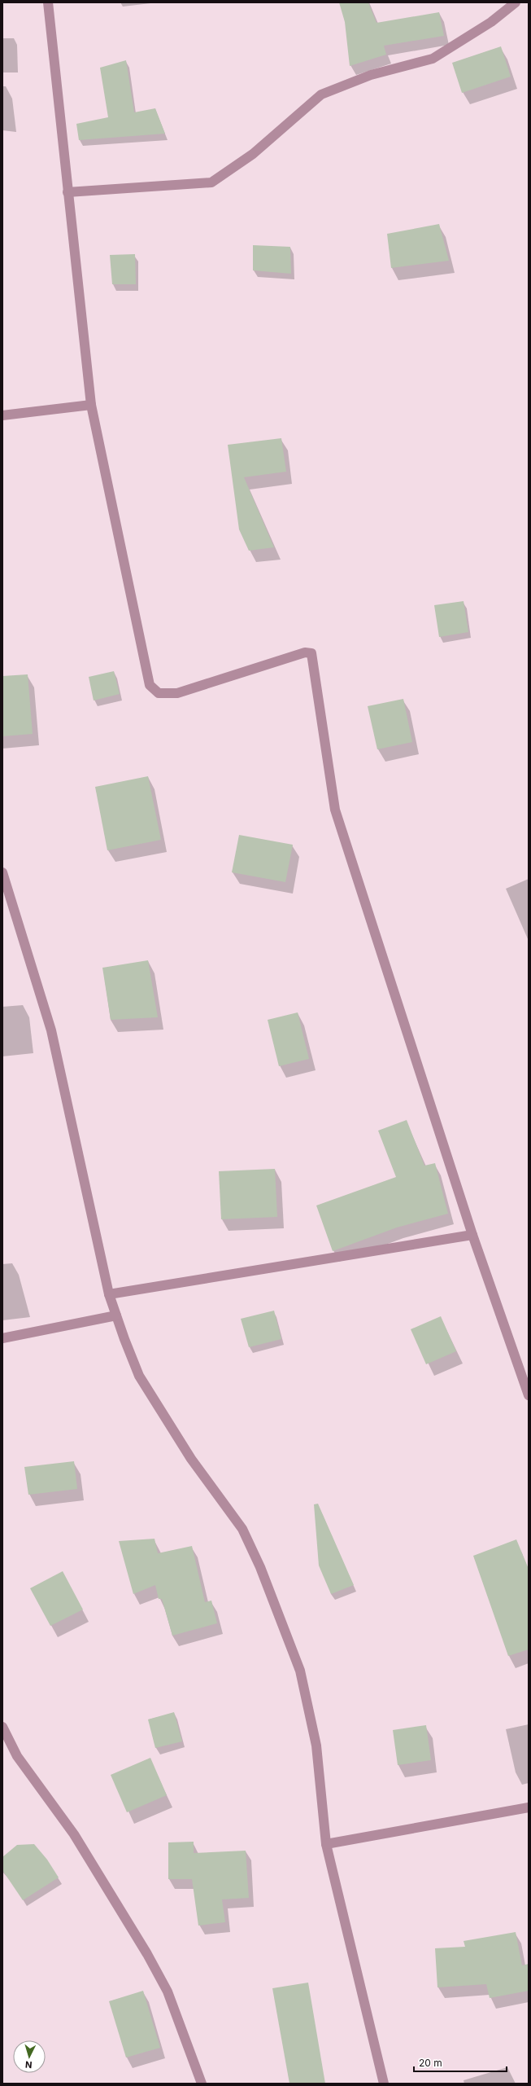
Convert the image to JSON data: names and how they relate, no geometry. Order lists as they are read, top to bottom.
{
  "scale_bar": "20 m",
  "north": "bottom"
}
